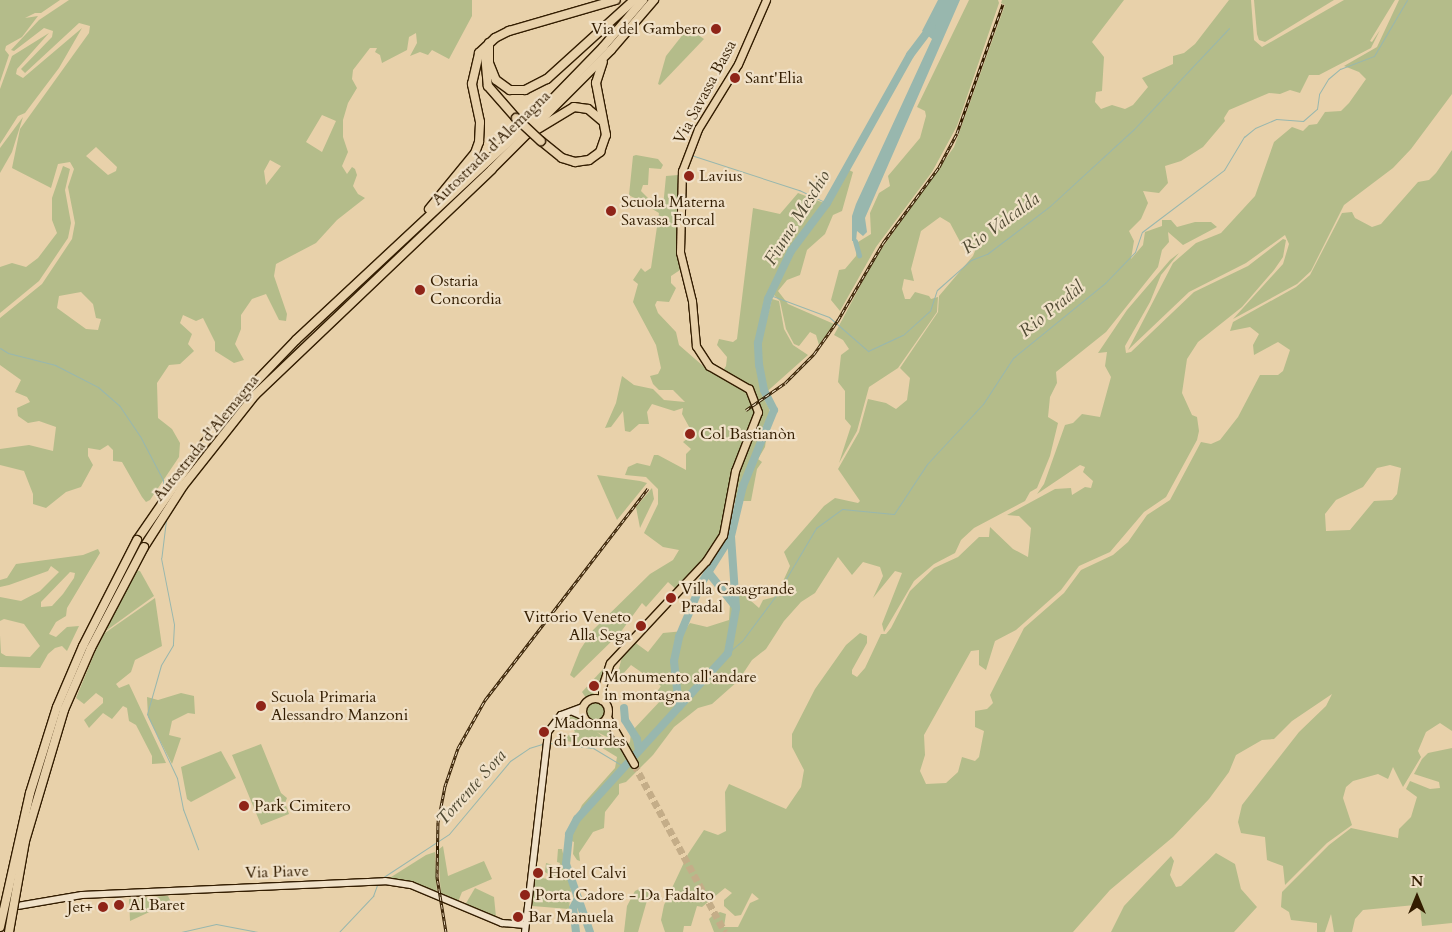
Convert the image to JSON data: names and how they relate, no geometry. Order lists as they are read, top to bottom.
{
  "streets": {
    "highway": ["Autostrada d'Alemagna"],
    "main road": ["Via Savassa Bassa", "Via Piave"]
  },
  "water": [
    "Fiume Meschio",
    "Rio Valcalda",
    "Rio Pradàl",
    "Torrente Sora"
  ],
  "places": [
    "Via del Gambero",
    "Sant'Elia",
    "Lavius",
    "Scuola Materna Savassa Forcal",
    "Ostaria Concordia",
    "Col Bastianòn",
    "Villa Casagrande Pradal",
    "Vittorio Veneto Alla Sega",
    "Monumento all'andare in montagna",
    "Scuola Primaria Alessandro Manzoni",
    "Madonna di Lourdes",
    "Park Cimitero",
    "Hotel Calvi",
    "Porta Cadore - Da Fadalto",
    "Al Baret",
    "Jet+",
    "Bar Manuela"
  ],
  "north": "top"
}
